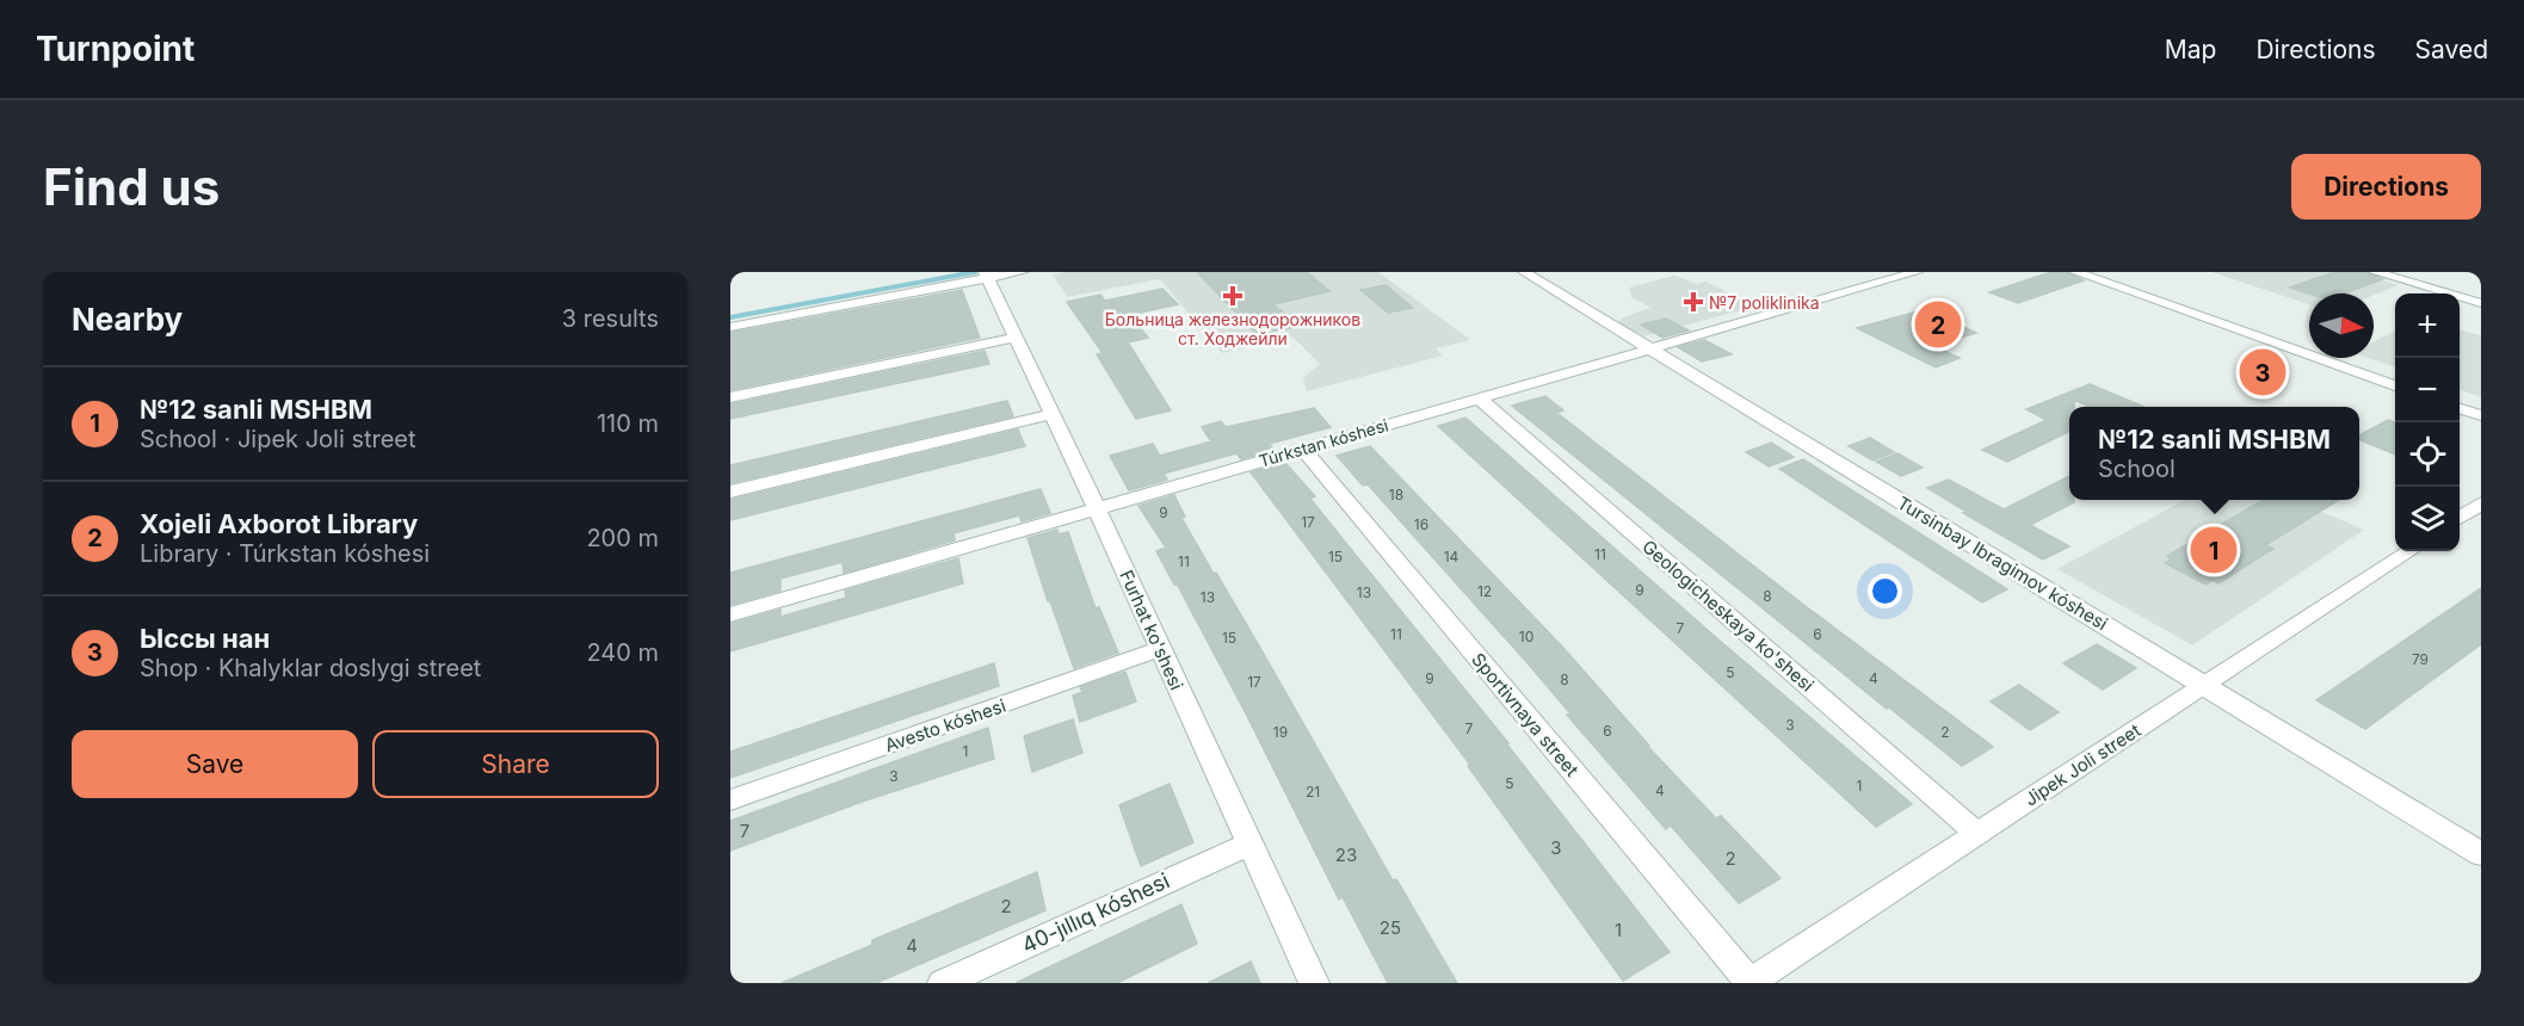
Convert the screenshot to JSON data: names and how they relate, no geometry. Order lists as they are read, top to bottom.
{
  "streets": {
    "street": [
      "Túrkstan kóshesi",
      "Tursinbay Ibragimov kóshesi",
      "Geologicheskaya ko'shesi",
      "Furhat ko'shesi",
      "Sportivnaya street",
      "Avesto kóshesi",
      "Jipek Joli street",
      "40-jıllıq kóshesi"
    ]
  },
  "crossings": [
    ["Túrkstan kóshesi", "Tursinbay Ibragimov kóshesi"],
    ["Túrkstan kóshesi", "Geologicheskaya ko'shesi"],
    ["Túrkstan kóshesi", "Furhat ko'shesi"],
    ["Túrkstan kóshesi", "Sportivnaya street"],
    ["Tursinbay Ibragimov kóshesi", "Jipek Joli street"],
    ["Geologicheskaya ko'shesi", "Jipek Joli street"],
    ["Furhat ko'shesi", "Avesto kóshesi"],
    ["Furhat ko'shesi", "40-jıllıq kóshesi"],
    ["Sportivnaya street", "Jipek Joli street"]
  ],
  "places": {
    "health": ["Больница железнодорожников ст. Ходжейли", "№7 poliklinika"]
  },
  "house_numbers": [
    "18",
    "9",
    "17",
    "16",
    "11",
    "15",
    "14",
    "11",
    "9",
    "12",
    "13",
    "8",
    "13",
    "7",
    "11",
    "6",
    "10",
    "15",
    "79",
    "5",
    "9",
    "4",
    "8",
    "17",
    "3",
    "7",
    "6",
    "19",
    "2",
    "1",
    "3",
    "5",
    "1",
    "4",
    "21",
    "7",
    "3",
    "23",
    "2",
    "2",
    "25",
    "1",
    "4"
  ],
  "north": "right",
  "page": {
    "header": "Turnpoint",
    "nav": ["Map", "Directions", "Saved"],
    "buttons": [
      "Directions",
      ["Save", "Share"]
    ],
    "title": "Find us",
    "heading": ["Nearby", "3 results"],
    "map_buttons": ["+", "−"],
    "pins": ["2", "3", "1"],
    "list": [
      {
        "mark": "1",
        "name": "№12 sanli MSHBM",
        "note": "School · Jipek Joli street",
        "value": "110 m"
      },
      {
        "mark": "2",
        "name": "Xojeli Axborot Library",
        "note": "Library · Túrkstan kóshesi",
        "value": "200 m"
      },
      {
        "mark": "3",
        "name": "Ыссы нан",
        "note": "Shop · Khalyklar doslygi street",
        "value": "240 m"
      }
    ],
    "popup": ["№12 sanli MSHBM", "School"]
  }
}
